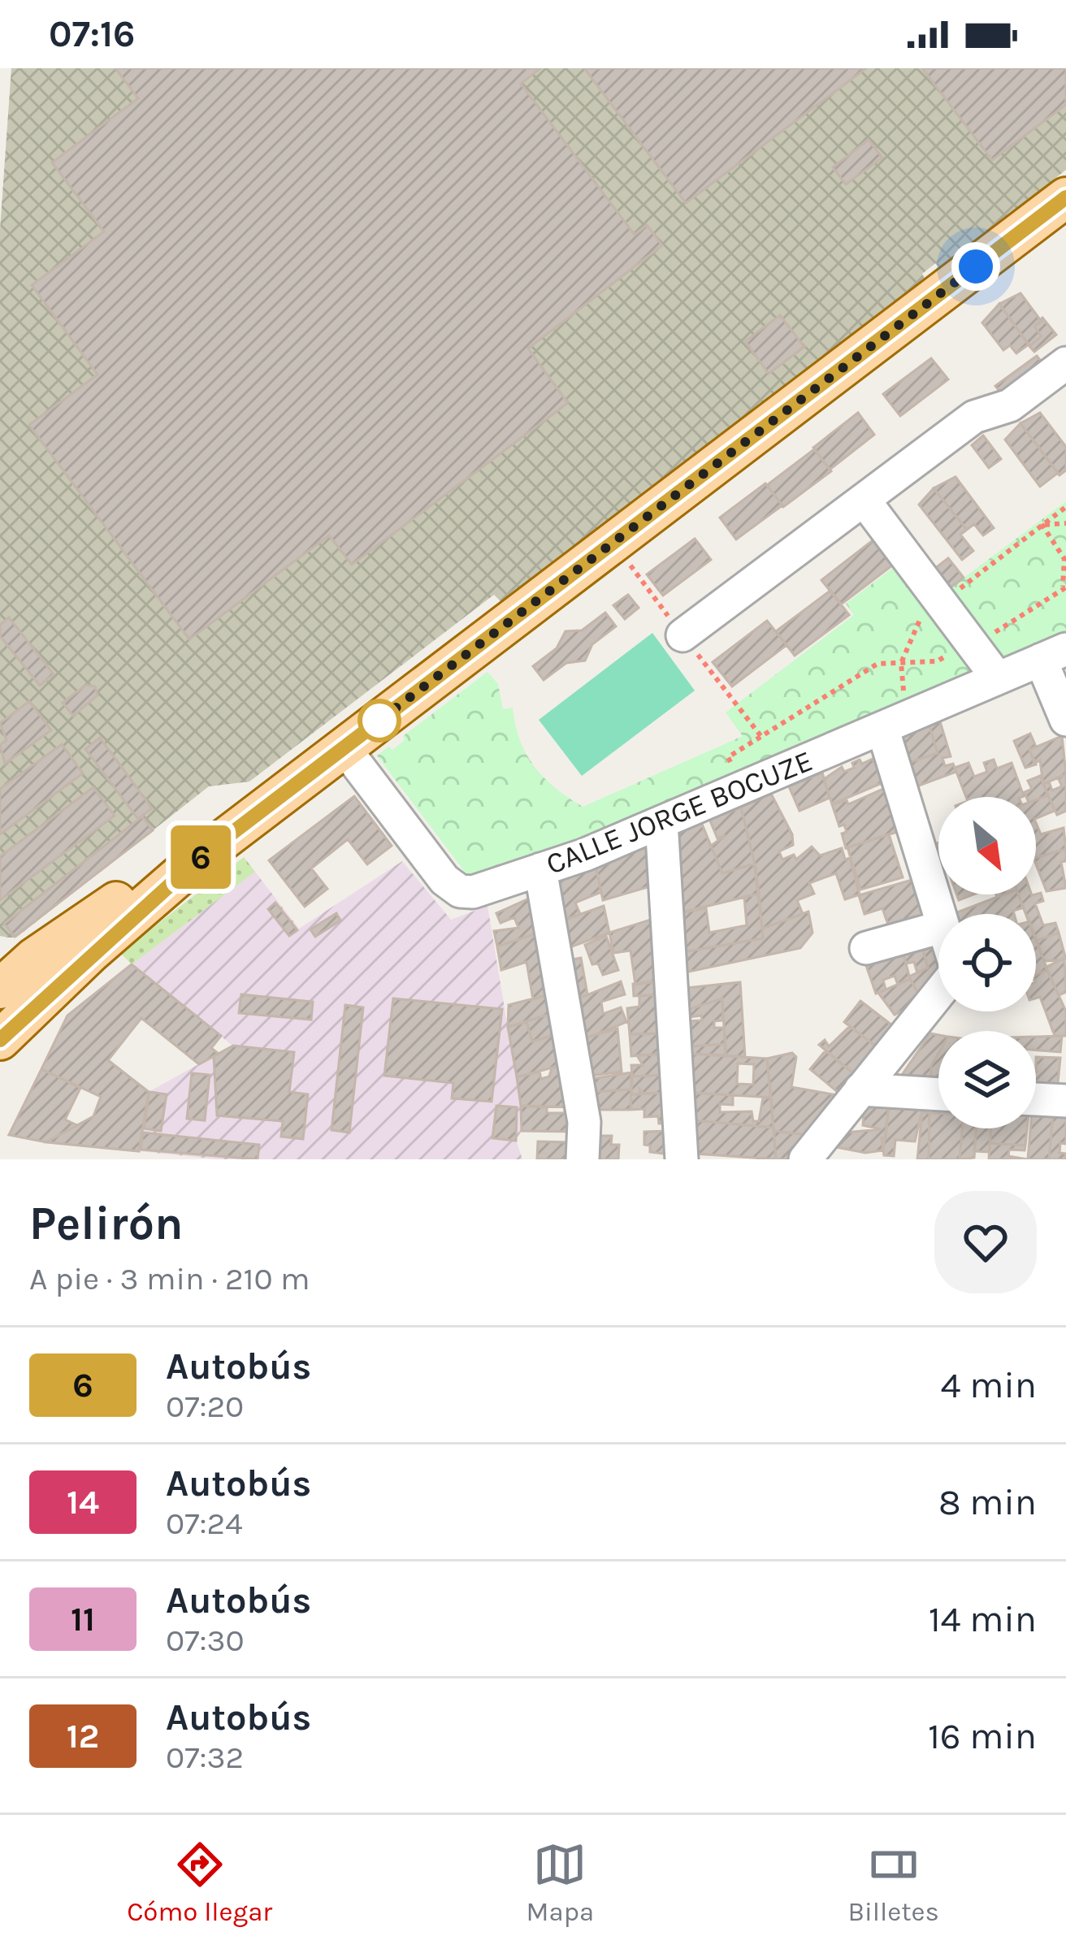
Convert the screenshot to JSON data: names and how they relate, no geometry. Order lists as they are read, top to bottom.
{
  "streets": {
    "street": ["CALLE JORGE BOCUZE"]
  },
  "lines": ["bus line 6"],
  "north": "bottom right",
  "page": {
    "status": "07:16",
    "on_map": "6",
    "heading": ["Pelirón", "A pie · 3 min · 210 m"],
    "list": [
      {
        "mark": "6",
        "name": "Autobús",
        "note": "07:20",
        "value": "4 min"
      },
      {
        "mark": "14",
        "name": "Autobús",
        "note": "07:24",
        "value": "8 min"
      },
      {
        "mark": "11",
        "name": "Autobús",
        "note": "07:30",
        "value": "14 min"
      },
      {
        "mark": "12",
        "name": "Autobús",
        "note": "07:32",
        "value": "16 min"
      }
    ],
    "tabs": ["Cómo llegar", "Mapa", "Billetes"]
  }
}
